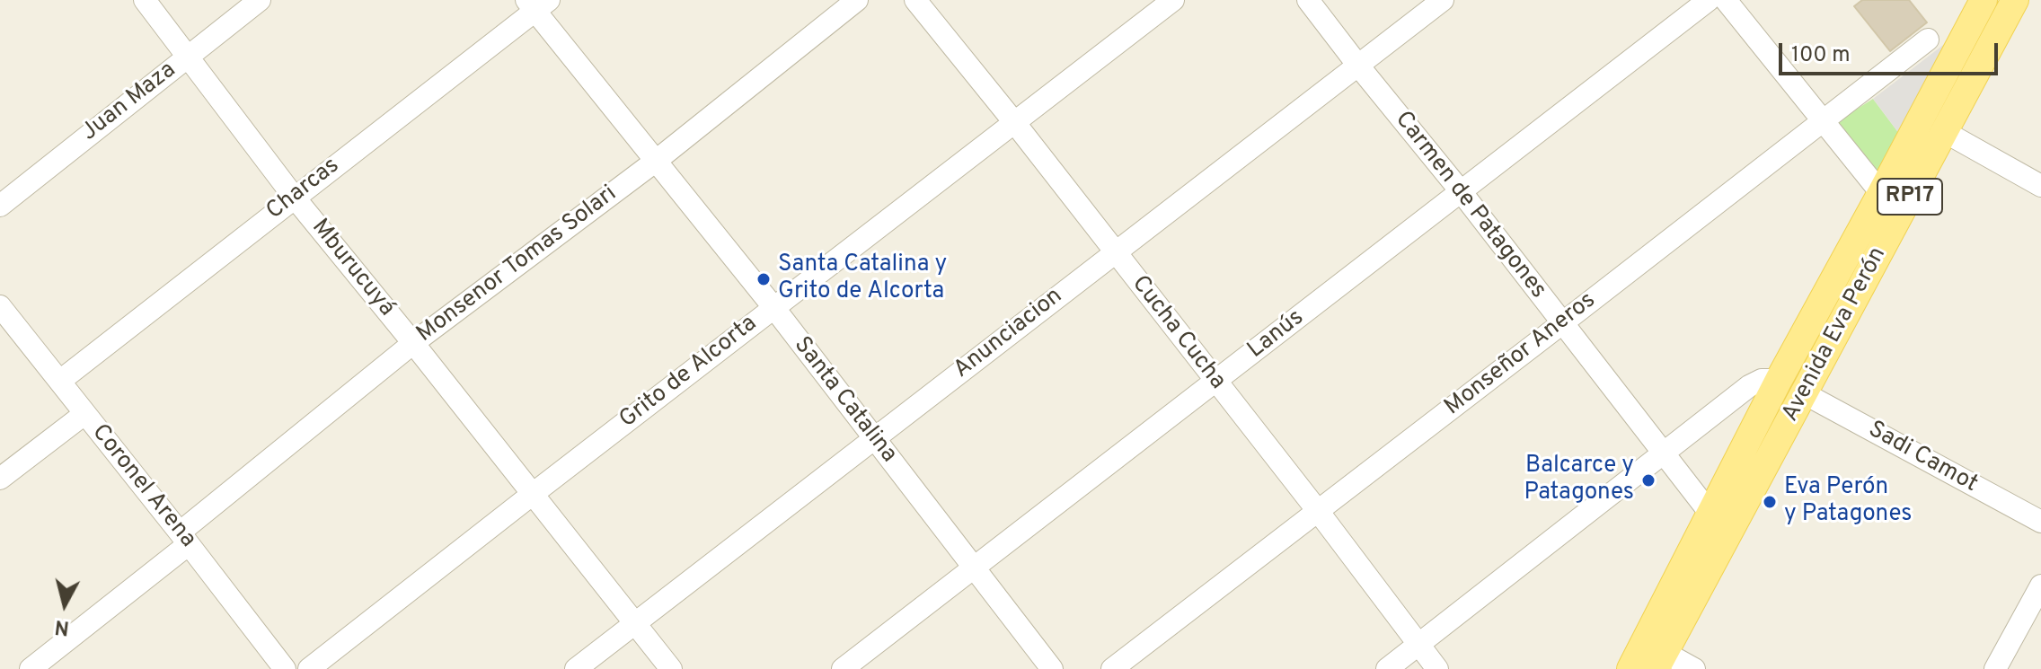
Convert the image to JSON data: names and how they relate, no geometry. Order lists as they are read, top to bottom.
{
  "streets": {
    "main road": ["RP17", "Avenida Eva Perón"],
    "street": [
      "Juan Maza",
      "Charcas",
      "Carmen de Patagones",
      "Monsenor Tomas Solari",
      "Mburucuyá",
      "Cucha Cucha",
      "Anunciacion",
      "Lanús",
      "Monseñor Aneros",
      "Grito de Alcorta",
      "Santa Catalina",
      "Sadi Camot",
      "Coronel Arena"
    ]
  },
  "crossings": [
    ["Juan Maza", "Mburucuyá"],
    ["Charcas", "Mburucuyá"],
    ["Charcas", "Santa Catalina"],
    ["Charcas", "Coronel Arena"],
    ["Carmen de Patagones", "Anunciacion"],
    ["Carmen de Patagones", "Lanús"],
    ["Carmen de Patagones", "Avenida Eva Perón"],
    ["Carmen de Patagones", "Monseñor Aneros"],
    ["Monsenor Tomas Solari", "Mburucuyá"],
    ["Monsenor Tomas Solari", "Santa Catalina"],
    ["Monsenor Tomas Solari", "Coronel Arena"],
    ["Mburucuyá", "Anunciacion"],
    ["Mburucuyá", "Grito de Alcorta"],
    ["Cucha Cucha", "Anunciacion"],
    ["Cucha Cucha", "Lanús"],
    ["Cucha Cucha", "Monseñor Aneros"],
    ["Cucha Cucha", "Grito de Alcorta"],
    ["Anunciacion", "Santa Catalina"],
    ["Lanús", "Santa Catalina"],
    ["Avenida Eva Perón", "Sadi Camot"],
    ["Grito de Alcorta", "Santa Catalina"]
  ],
  "places": ["Santa Catalina y Grito de Alcorta", "Balcarce y Patagones", "Eva Perón y Patagones"],
  "scale_bar": "100 m",
  "north": "bottom"
}
